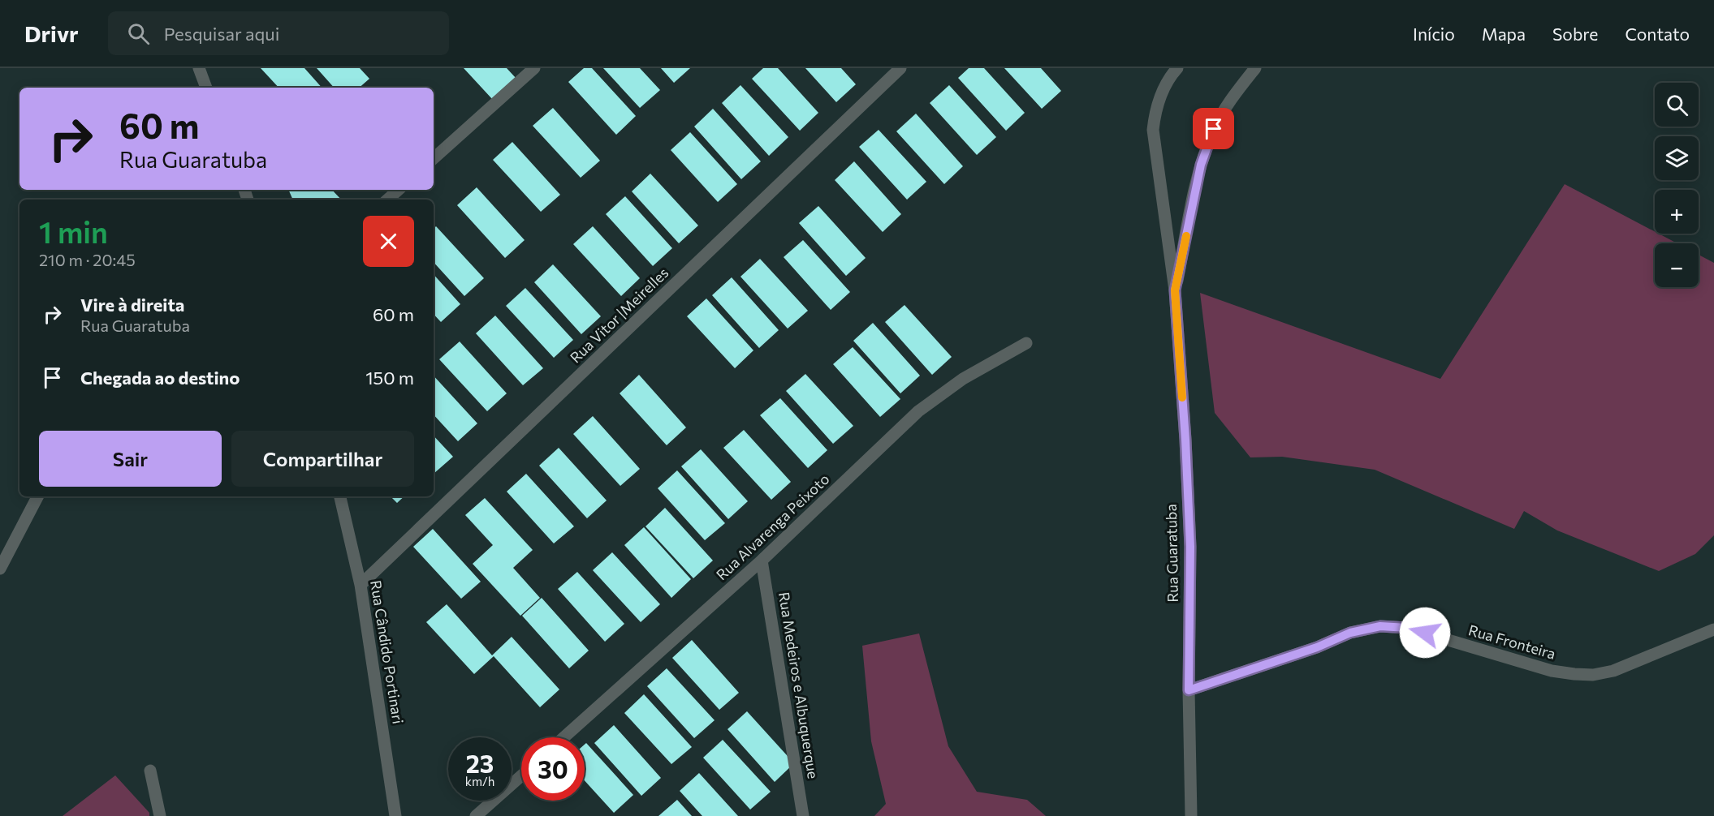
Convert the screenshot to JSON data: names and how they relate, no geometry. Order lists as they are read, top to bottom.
{
  "streets": {
    "street": [
      "Rua Vitor |Meirelles",
      "Rua Alvarenga Peixoto",
      "Rua Guaratuba",
      "Rua Fronteira",
      "Rua Cândido Portinari",
      "Rua Medeiros e Albuquerque"
    ]
  },
  "crossings": [
    ["Rua Vitor |Meirelles", "Rua Cândido Portinari"],
    ["Rua Alvarenga Peixoto", "Rua Medeiros e Albuquerque"],
    ["Rua Guaratuba", "Rua Fronteira"]
  ],
  "page": {
    "header": "Drivr",
    "search": "Pesquisar aqui",
    "nav": [
      "Início",
      "Mapa",
      "Sobre",
      "Contato"
    ],
    "map_buttons": ["+", "−"],
    "turn": ["60 m", "Rua Guaratuba"],
    "heading": ["1 min", "210 m · 20:45"],
    "list": [
      {
        "name": "Vire à direita",
        "note": "Rua Guaratuba",
        "value": "60 m"
      },
      {
        "name": "Chegada ao destino",
        "value": "150 m"
      }
    ],
    "buttons": ["Sair", "Compartilhar"],
    "speed": "23 km/h",
    "limit": "30"
  }
}
